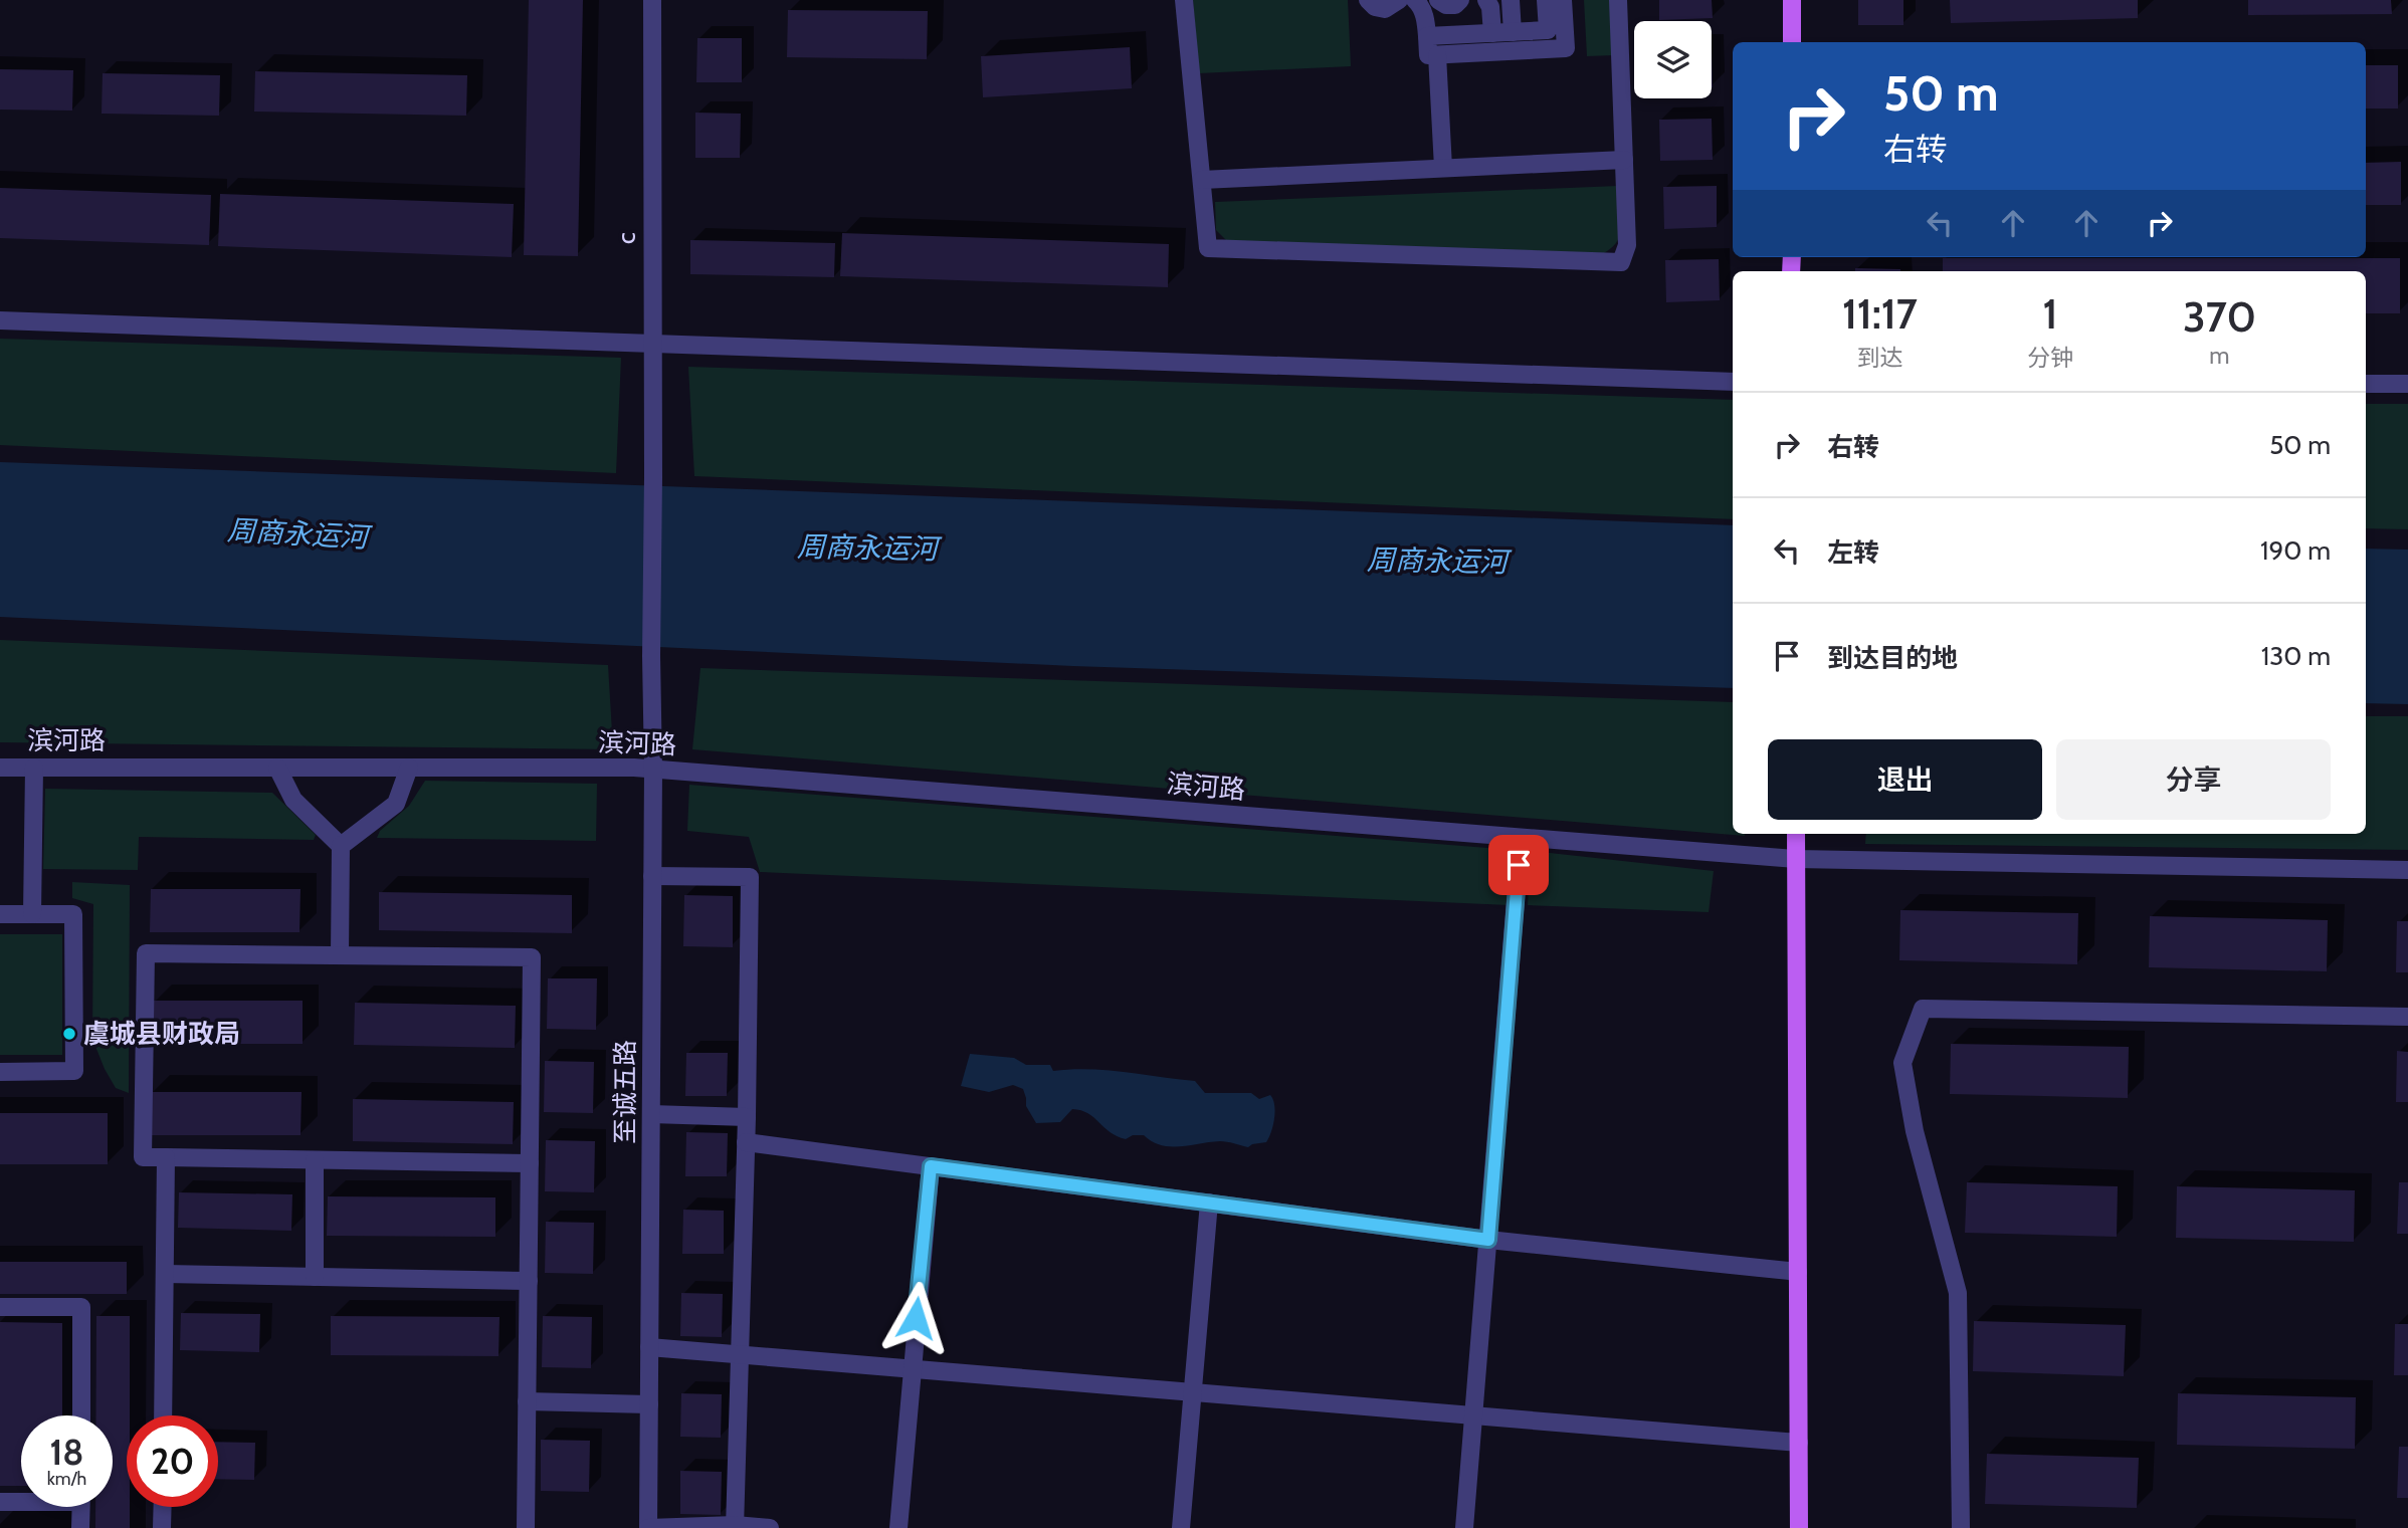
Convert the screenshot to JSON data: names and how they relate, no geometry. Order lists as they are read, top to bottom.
{
  "streets": {
    "street": ["c", "滨河路", "至诚五路"]
  },
  "crossings": [
    ["c", "至诚五路"],
    ["滨河路", "至诚五路"]
  ],
  "water": ["周商永运河"],
  "places": ["虞城县财政局"],
  "page": {
    "turn": ["50 m", "右转"],
    "eta": [
      "11:17",
      "到达",
      "1",
      "分钟",
      "370",
      "m"
    ],
    "list": [
      {
        "name": "右转",
        "value": "50 m"
      },
      {
        "name": "左转",
        "value": "190 m"
      },
      {
        "name": "到达目的地",
        "value": "130 m"
      }
    ],
    "buttons": ["退出", "分享"],
    "speed": "18 km/h",
    "limit": "20"
  }
}
